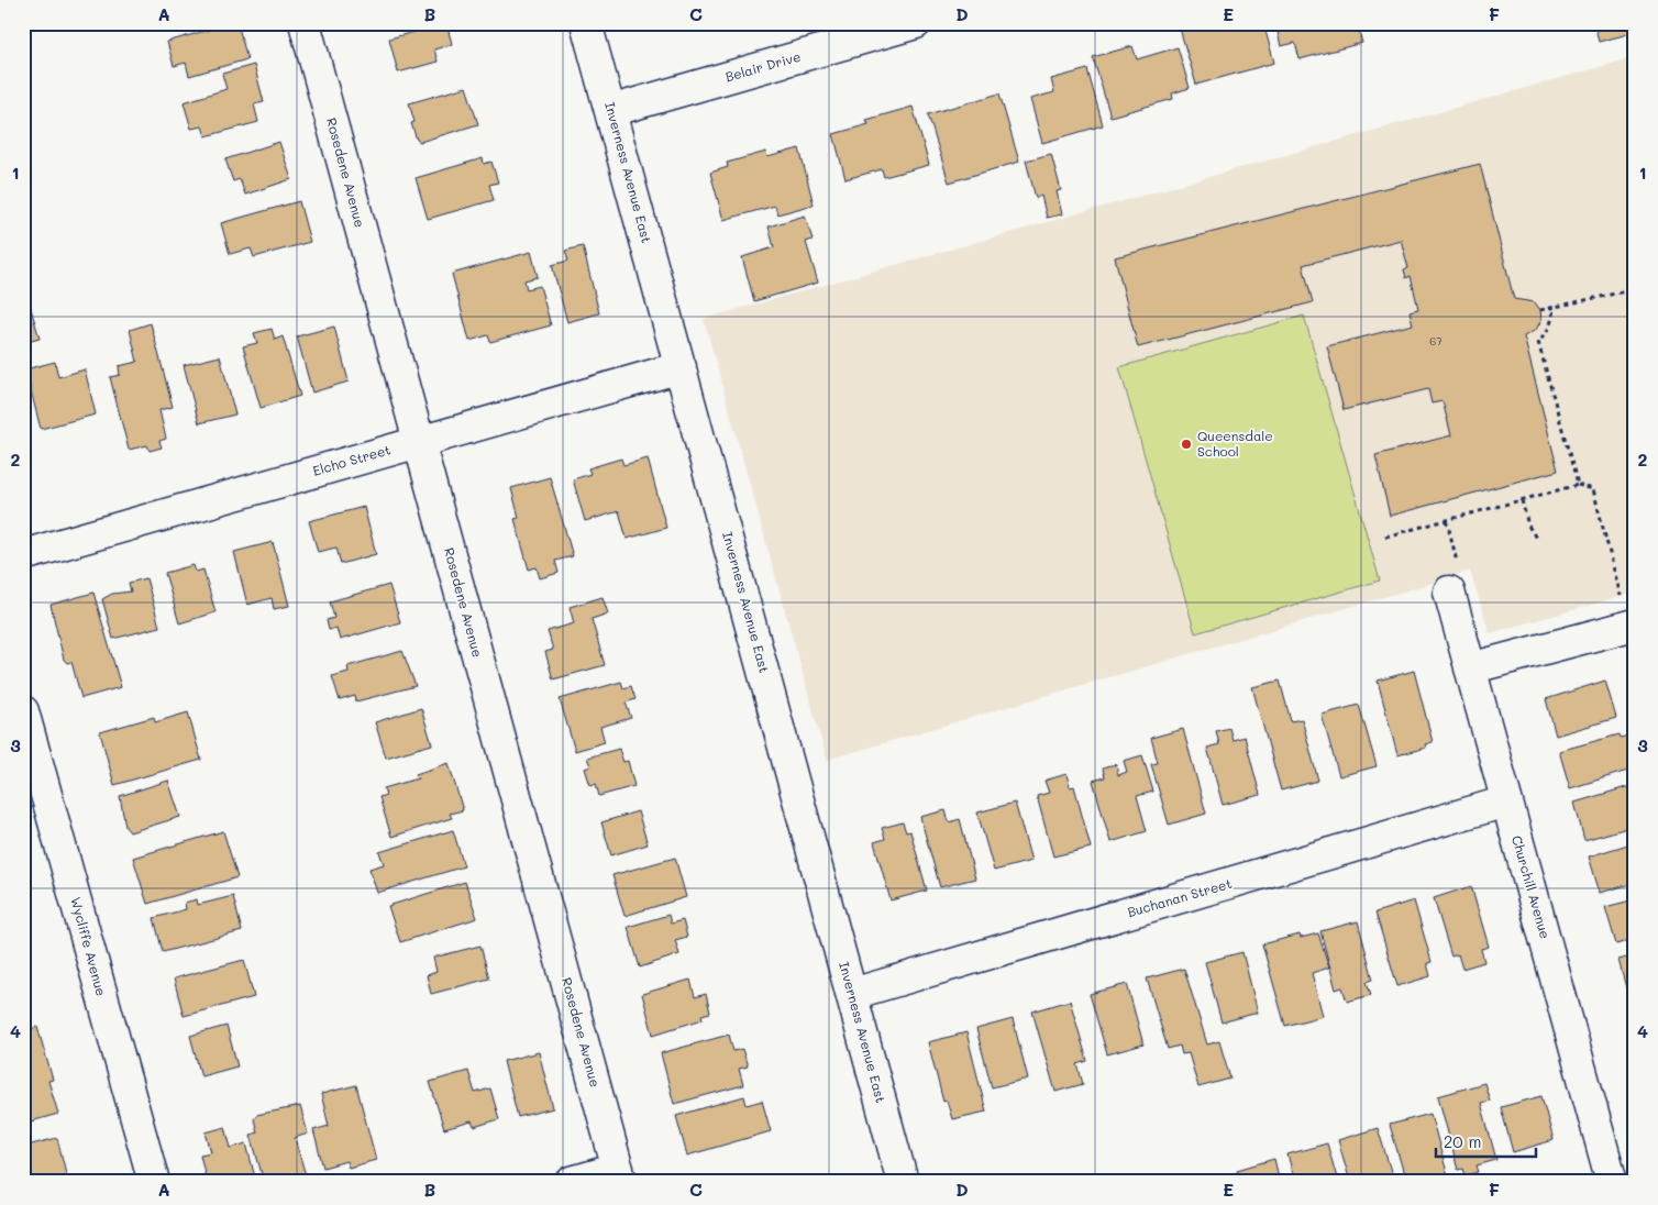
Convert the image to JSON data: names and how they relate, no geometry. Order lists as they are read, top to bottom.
{
  "streets": {
    "street": [
      "Belair Drive",
      "Rosedene Avenue",
      "Inverness Avenue East",
      "Elcho Street",
      "Churchill Avenue",
      "Buchanan Street",
      "Wycliffe Avenue"
    ]
  },
  "crossings": [
    ["Belair Drive", "Inverness Avenue East"],
    ["Rosedene Avenue", "Elcho Street"],
    ["Inverness Avenue East", "Elcho Street"],
    ["Inverness Avenue East", "Buchanan Street"],
    ["Churchill Avenue", "Buchanan Street"]
  ],
  "places": ["Queensdale School"],
  "house_numbers": ["67"],
  "scale_bar": "20 m",
  "grid": {
    "columns": [
      "A",
      "B",
      "C",
      "D",
      "E",
      "F"
    ],
    "rows": [
      "1",
      "2",
      "3",
      "4"
    ]
  }
}
